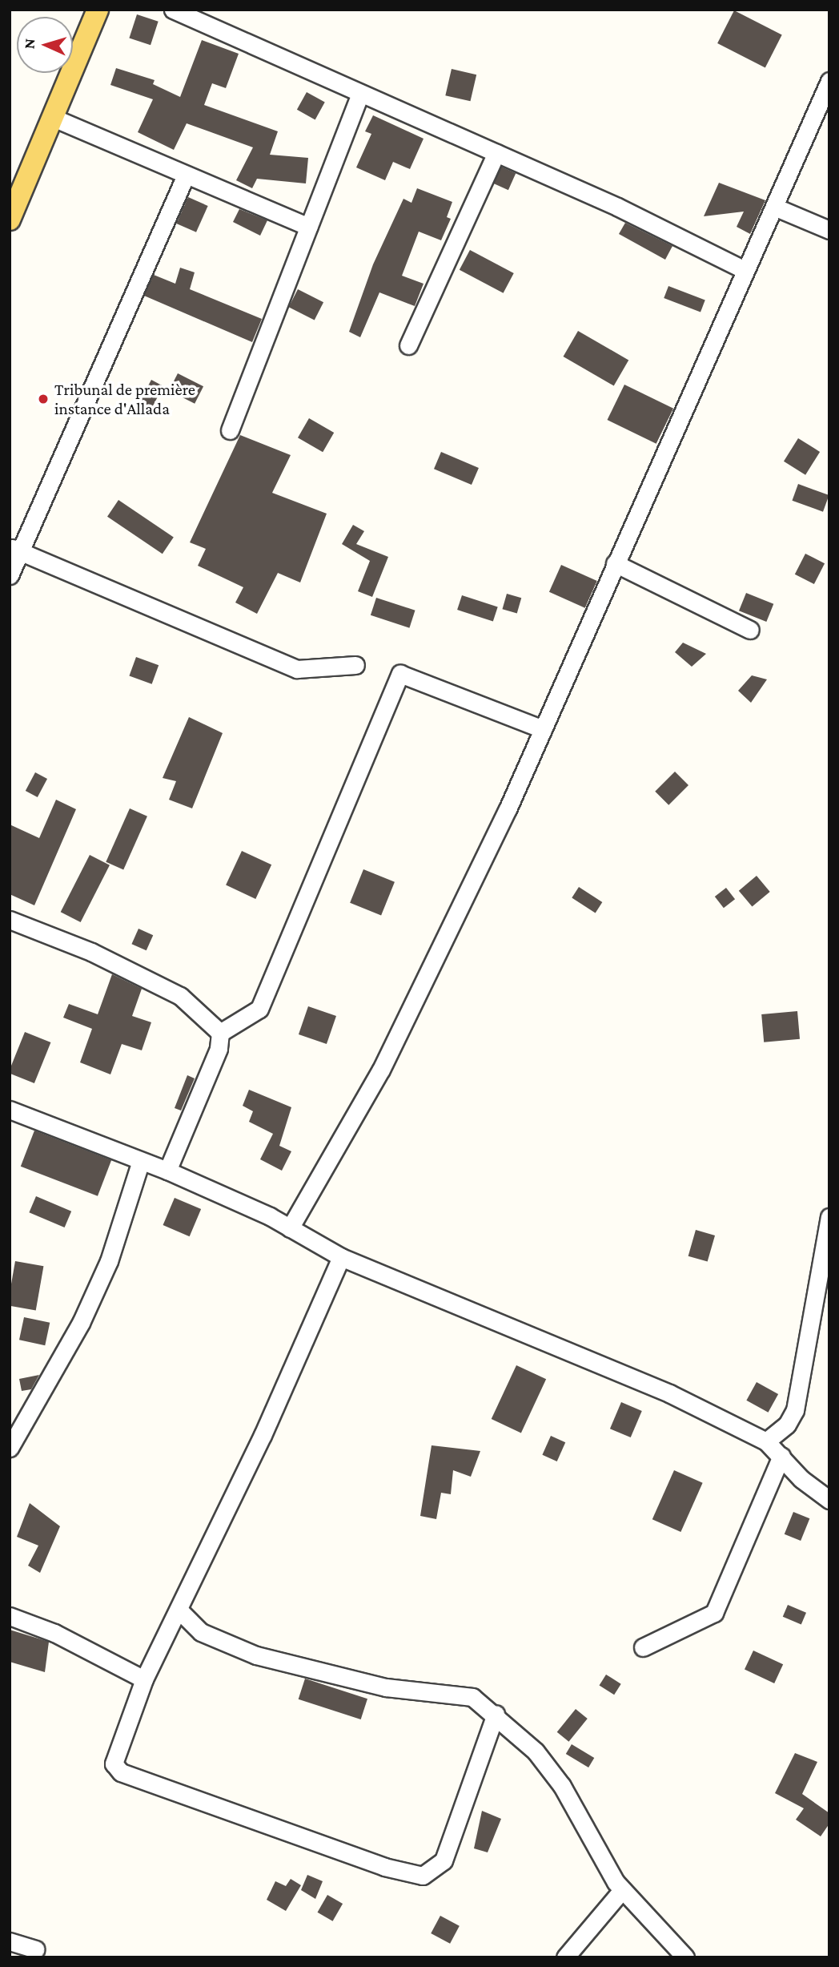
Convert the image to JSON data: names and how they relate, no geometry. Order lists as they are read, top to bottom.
{
  "places": ["Tribunal de première instance d'Allada"],
  "north": "left"
}
